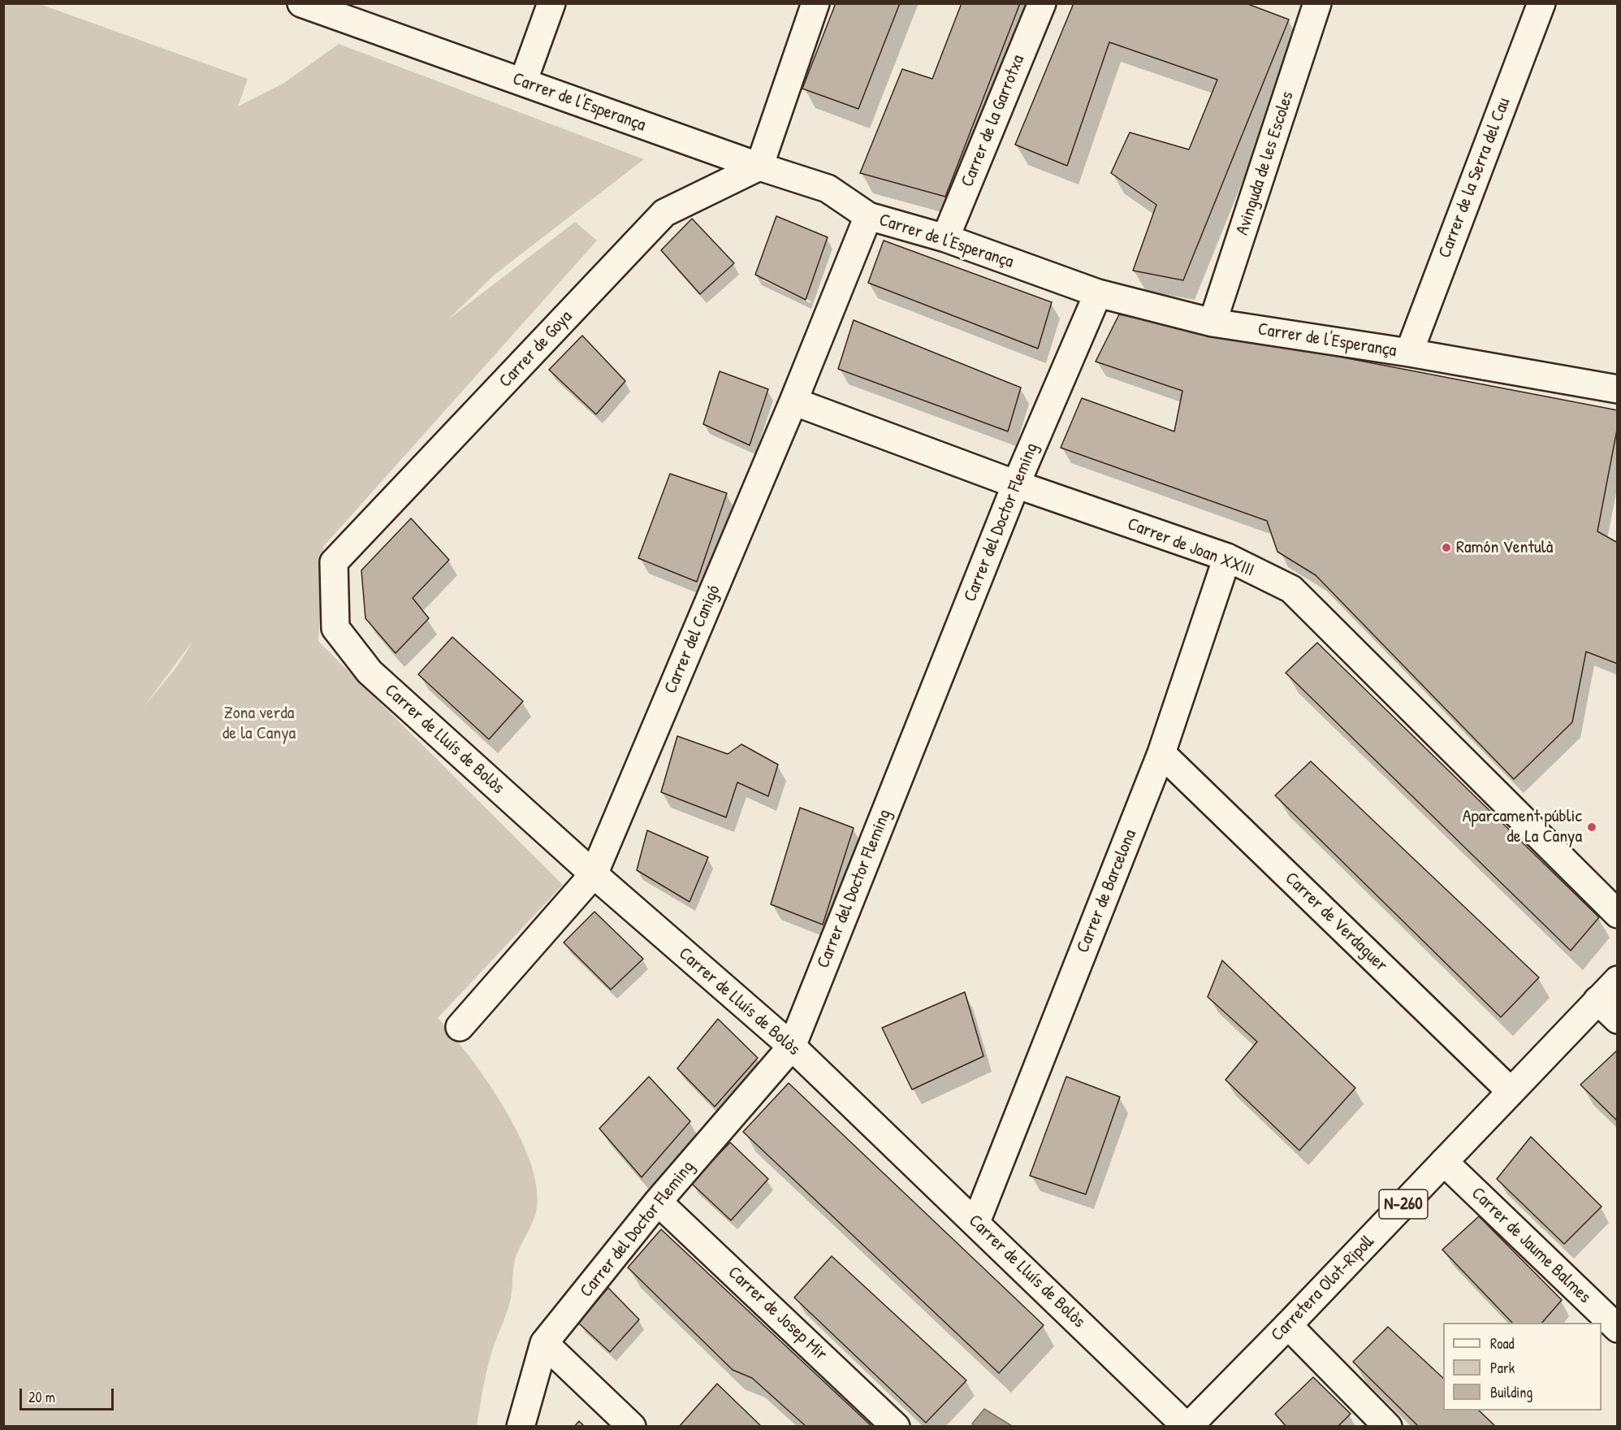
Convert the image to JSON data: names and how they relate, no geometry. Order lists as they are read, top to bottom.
{
  "streets": {
    "street": [
      "Carrer de l'Esperança",
      "Carrer de la Garrotxa",
      "Avinguda de les Escoles",
      "Carrer de la Serra del Cau",
      "Carrer de Goya",
      "Carrer del Doctor Fleming",
      "Carrer de Joan XXIII",
      "Carrer del Canigó",
      "Carrer de Lluís de Bolòs",
      "Carrer de Barcelona",
      "Carrer de Verdaguer",
      "N-260",
      "Carrer de Jaume Balmes",
      "Carretera Olot-Ripoll",
      "Carrer de Josep Mir"
    ]
  },
  "crossings": [
    ["Carrer de l'Esperança", "Carrer de la Garrotxa"],
    ["Carrer de l'Esperança", "Avinguda de les Escoles"],
    ["Carrer de l'Esperança", "Carrer de la Serra del Cau"],
    ["Carrer de l'Esperança", "Carrer de Goya"],
    ["Carrer de l'Esperança", "Carrer del Doctor Fleming"],
    ["Carrer de l'Esperança", "Carrer del Canigó"],
    ["Carrer de Goya", "Carrer de Lluís de Bolòs"],
    ["Carrer del Doctor Fleming", "Carrer de Joan XXIII"],
    ["Carrer del Doctor Fleming", "Carrer de Lluís de Bolòs"],
    ["Carrer del Doctor Fleming", "Carrer de Josep Mir"],
    ["Carrer de Joan XXIII", "Carrer del Canigó"],
    ["Carrer de Joan XXIII", "Carrer de Barcelona"],
    ["Carrer del Canigó", "Carrer de Lluís de Bolòs"],
    ["Carrer de Lluís de Bolòs", "Carrer de Barcelona"],
    ["Carrer de Lluís de Bolòs", "Carretera Olot-Ripoll"],
    ["Carrer de Barcelona", "Carrer de Verdaguer"],
    ["Carrer de Verdaguer", "Carretera Olot-Ripoll"],
    ["Carrer de Jaume Balmes", "Carretera Olot-Ripoll"]
  ],
  "parks": ["Zona verda de la Canya"],
  "places": ["Ramón Ventulà", "Aparcament públic de La Canya"],
  "legend": ["Road", "Park", "Building"],
  "scale_bar": "20 m"
}
